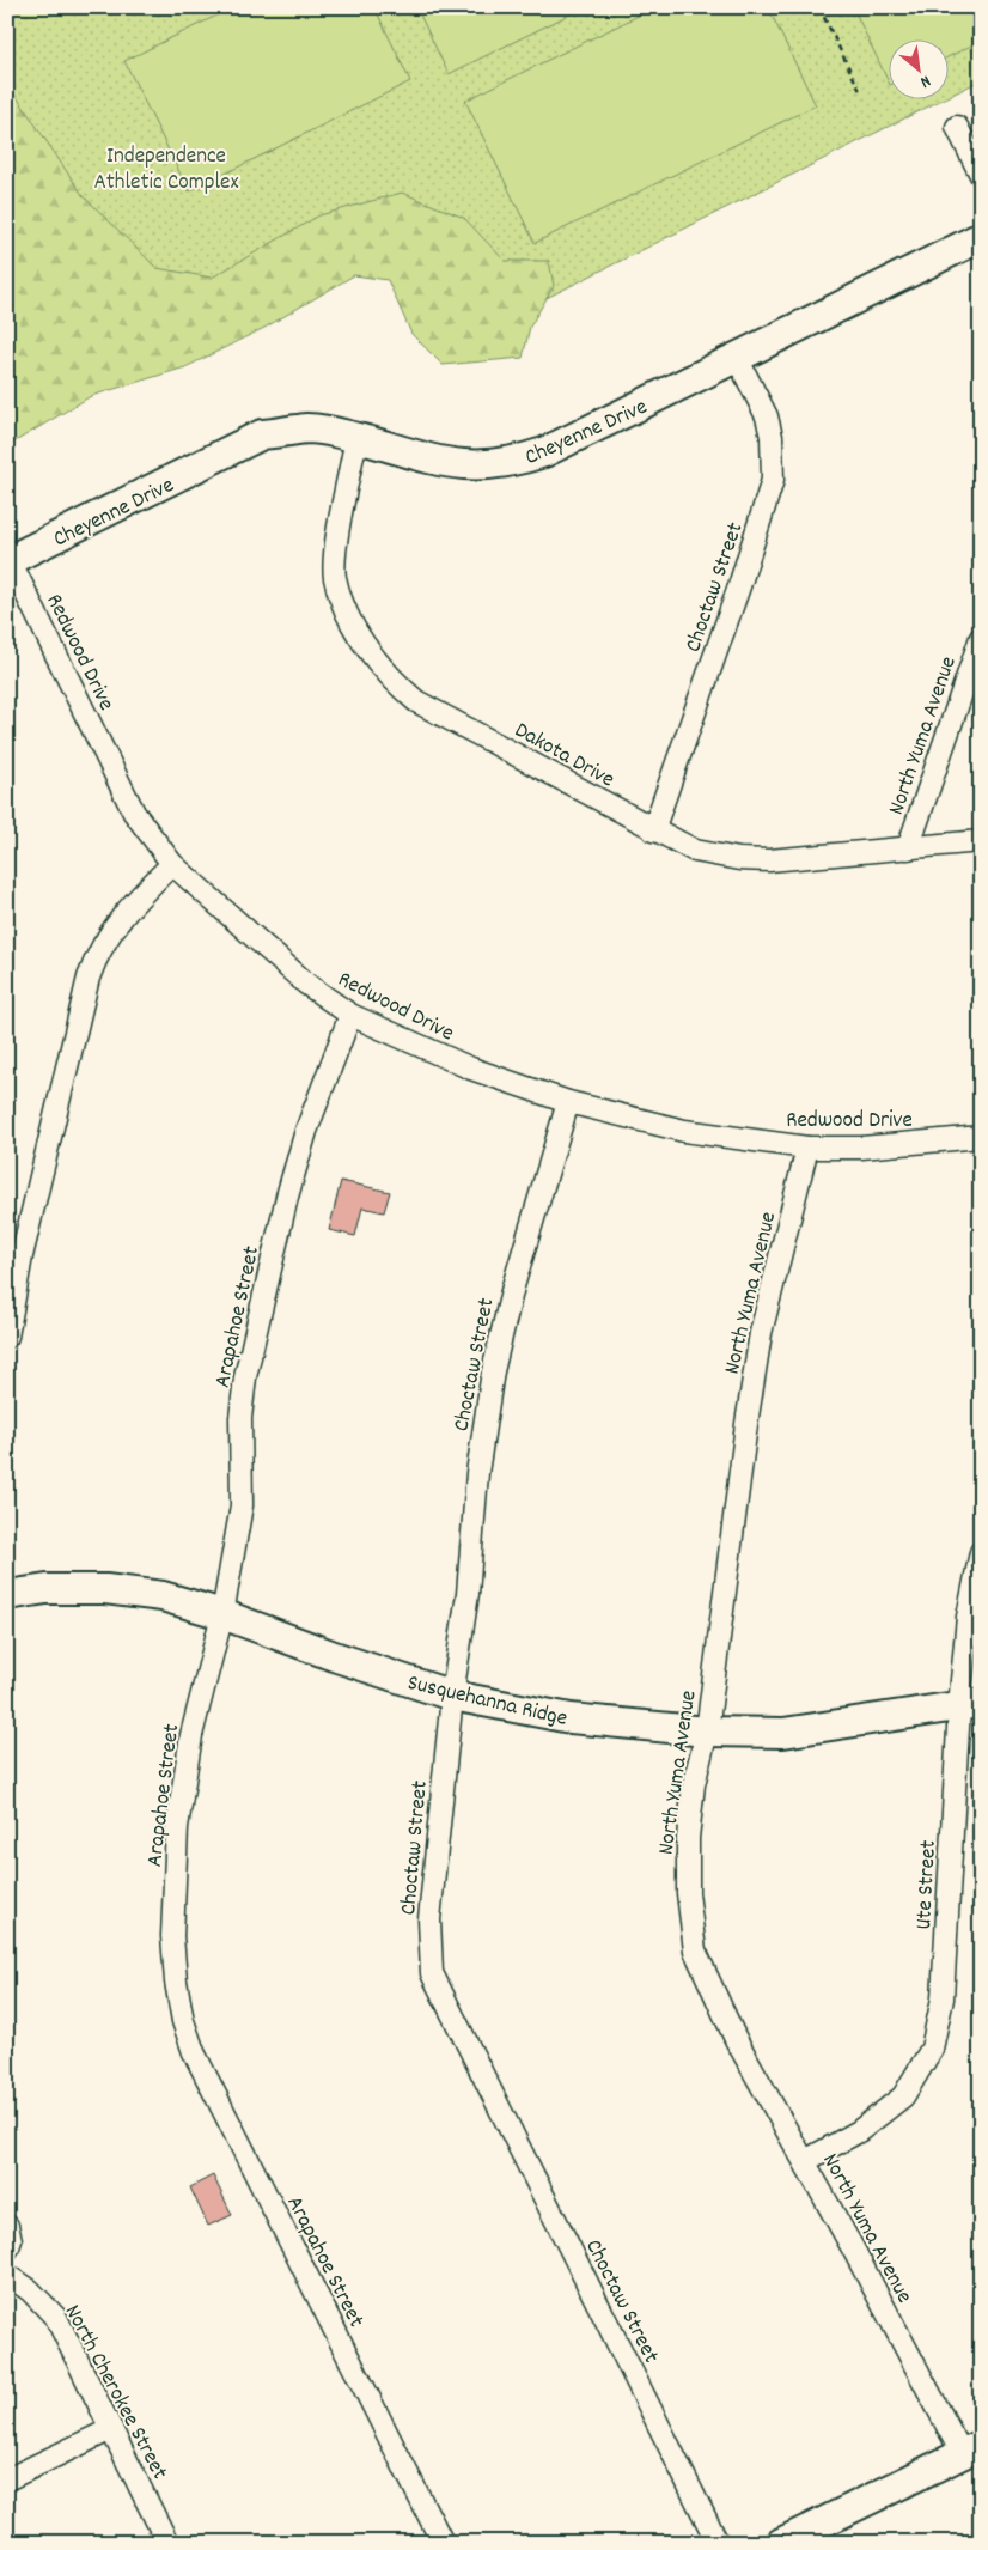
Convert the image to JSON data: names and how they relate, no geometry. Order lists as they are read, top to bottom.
{
  "streets": {
    "street": [
      "Cheyenne Drive",
      "Choctaw Street",
      "Redwood Drive",
      "North Yuma Avenue",
      "Dakota Drive",
      "Arapahoe Street",
      "Susquehanna Ridge",
      "Ute Street",
      "North Cherokee Street"
    ]
  },
  "crossings": [
    ["Cheyenne Drive", "Choctaw Street"],
    ["Cheyenne Drive", "Redwood Drive"],
    ["Cheyenne Drive", "Dakota Drive"],
    ["Choctaw Street", "Redwood Drive"],
    ["Choctaw Street", "Dakota Drive"],
    ["Choctaw Street", "Susquehanna Ridge"],
    ["Redwood Drive", "North Yuma Avenue"],
    ["Redwood Drive", "Arapahoe Street"],
    ["North Yuma Avenue", "Dakota Drive"],
    ["North Yuma Avenue", "Susquehanna Ridge"],
    ["North Yuma Avenue", "Ute Street"],
    ["Arapahoe Street", "Susquehanna Ridge"],
    ["Susquehanna Ridge", "Ute Street"]
  ],
  "parks": ["Independence Athletic Complex"],
  "north": "bottom right"
}
